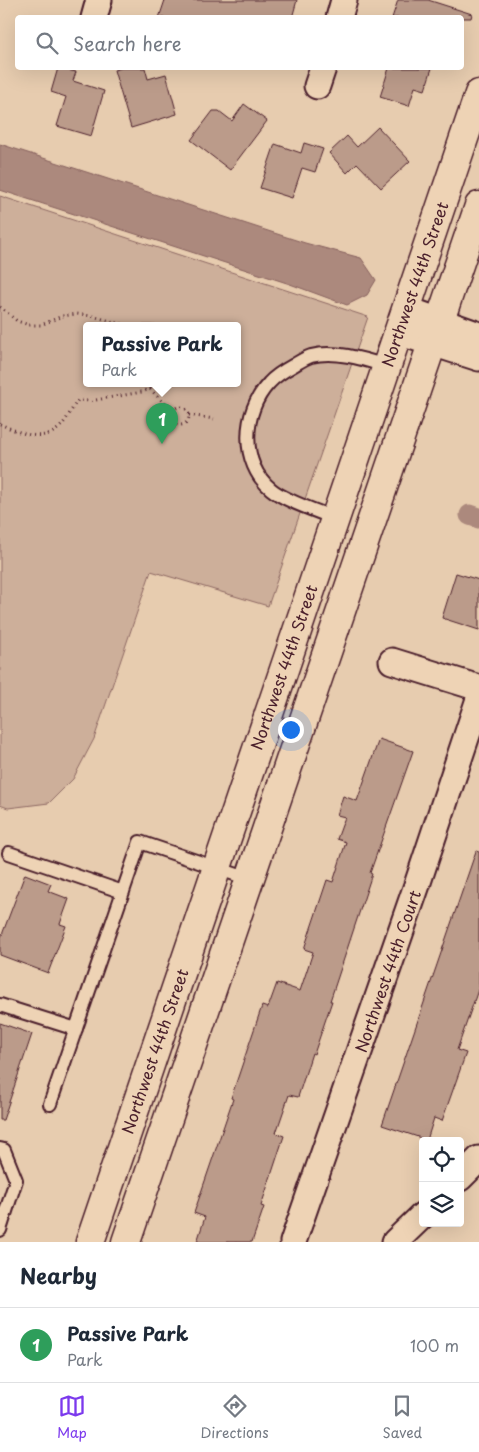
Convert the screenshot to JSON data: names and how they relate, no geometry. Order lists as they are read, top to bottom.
{
  "streets": {
    "street": ["Northwest 44th Street", "Northwest 44th Court"]
  },
  "page": {
    "search": "Search here",
    "popup": ["Passive Park", "Park"],
    "pins": "1",
    "heading": "Nearby",
    "list": [
      {
        "mark": "1",
        "name": "Passive Park",
        "note": "Park",
        "value": "100 m"
      }
    ],
    "nav": ["Map", "Directions", "Saved"]
  }
}
